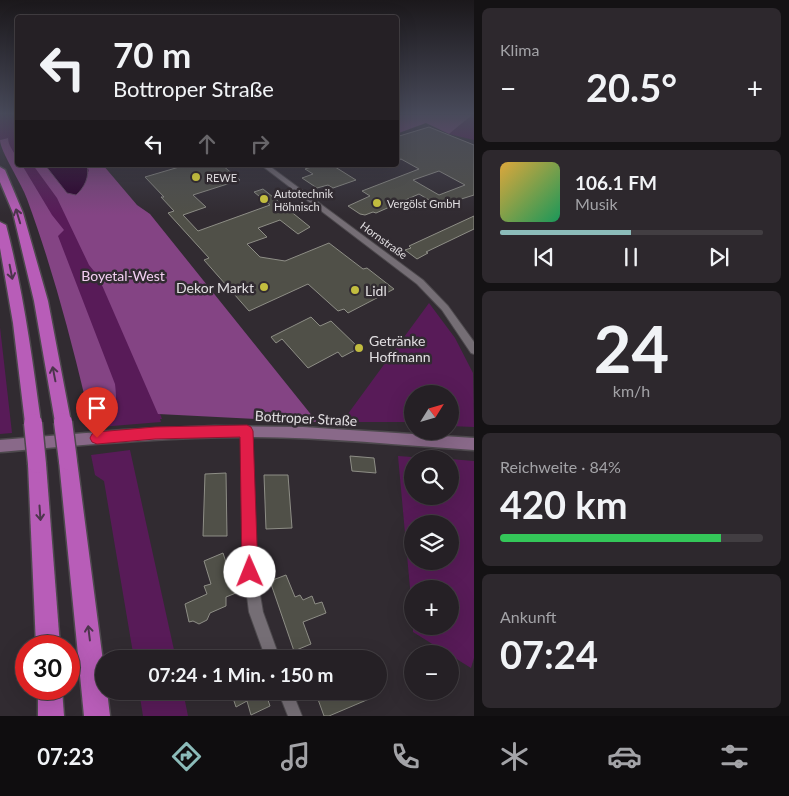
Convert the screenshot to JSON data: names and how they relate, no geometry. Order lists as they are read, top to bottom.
{
  "streets": {
    "main road": ["Bottroper Straße"],
    "street": ["Hornstraße"]
  },
  "parks": ["Boyetal-West"],
  "places": [
    "REWE",
    "Autotechnik Höhnisch",
    "Vergölst GmbH",
    "Dekor Markt",
    "Lidl",
    "Getränke Hoffmann"
  ],
  "north": "top right",
  "page": {
    "tile": [
      "Klima",
      ["24", "km/h"],
      ["Reichweite · 84%", "420 km"],
      ["Ankunft", "07:24"]
    ],
    "turn": ["70 m", "Bottroper Straße"],
    "heat": ["−", "20.5°", "+"],
    "song": ["106.1 FM", "Musik"],
    "map_buttons": ["+", "−"],
    "limit": "30",
    "trip": "07:24 · 1 Min. · 150 m",
    "tabs": "07:23"
  }
}
